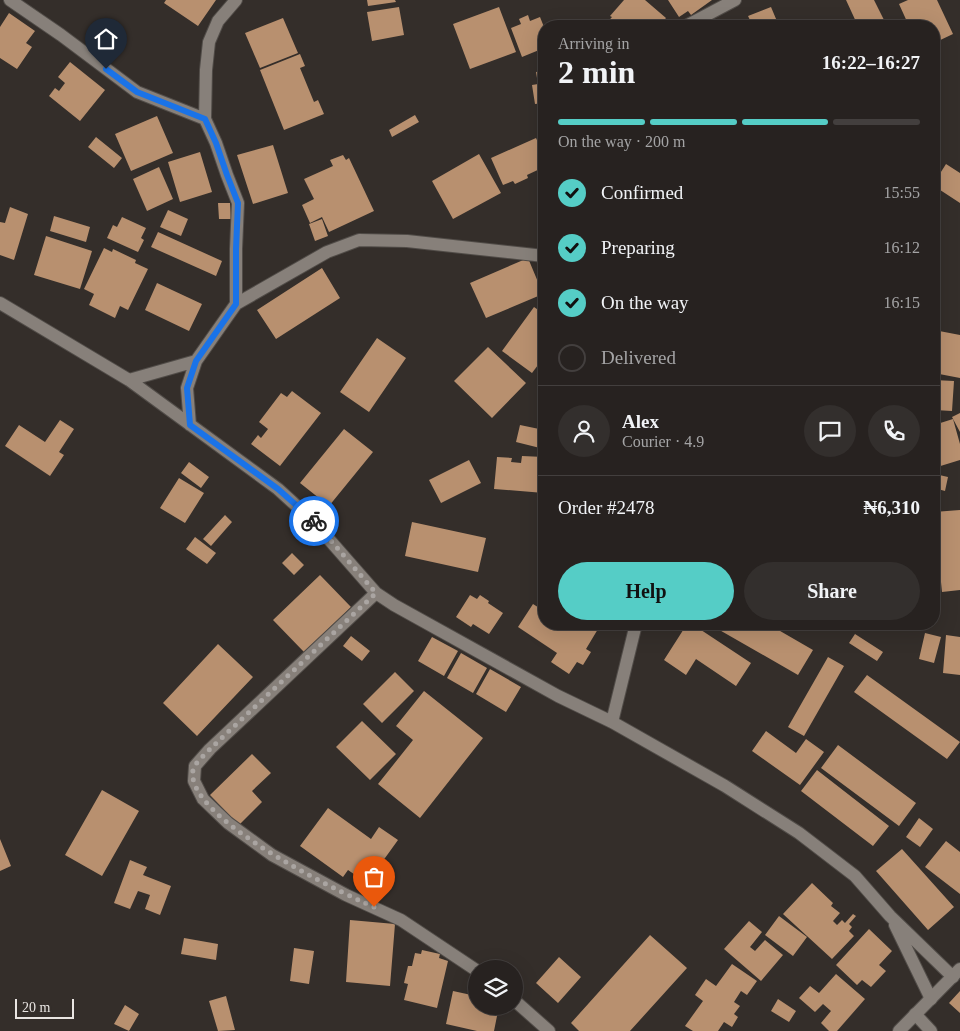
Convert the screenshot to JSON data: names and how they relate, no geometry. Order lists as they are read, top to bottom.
{
  "scale_bar": "20 m",
  "page": {
    "heading": ["2 min", "Arriving in", "16:22–16:27"],
    "panel": [
      "Alex",
      "Courier · 4.9",
      "Order #2478",
      "₦6,310"
    ],
    "bar": "On the way · 200 m",
    "list": [
      ["Confirmed", "15:55"],
      ["Preparing", "16:12"],
      ["On the way", "16:15"],
      "Delivered"
    ],
    "buttons": ["Help", "Share"],
    "scale": "20 m"
  }
}
